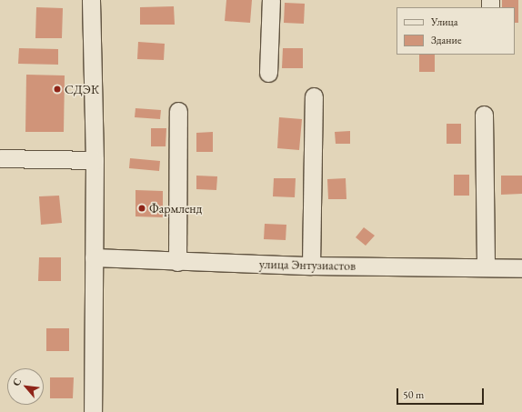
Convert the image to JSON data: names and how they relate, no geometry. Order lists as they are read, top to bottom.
{
  "streets": {
    "street": ["улица Энтузиастов"]
  },
  "places": ["СДЭК", "Фармленд"],
  "legend": ["Улица", "Здание"],
  "scale_bar": "50 m",
  "north": "top left"
}
